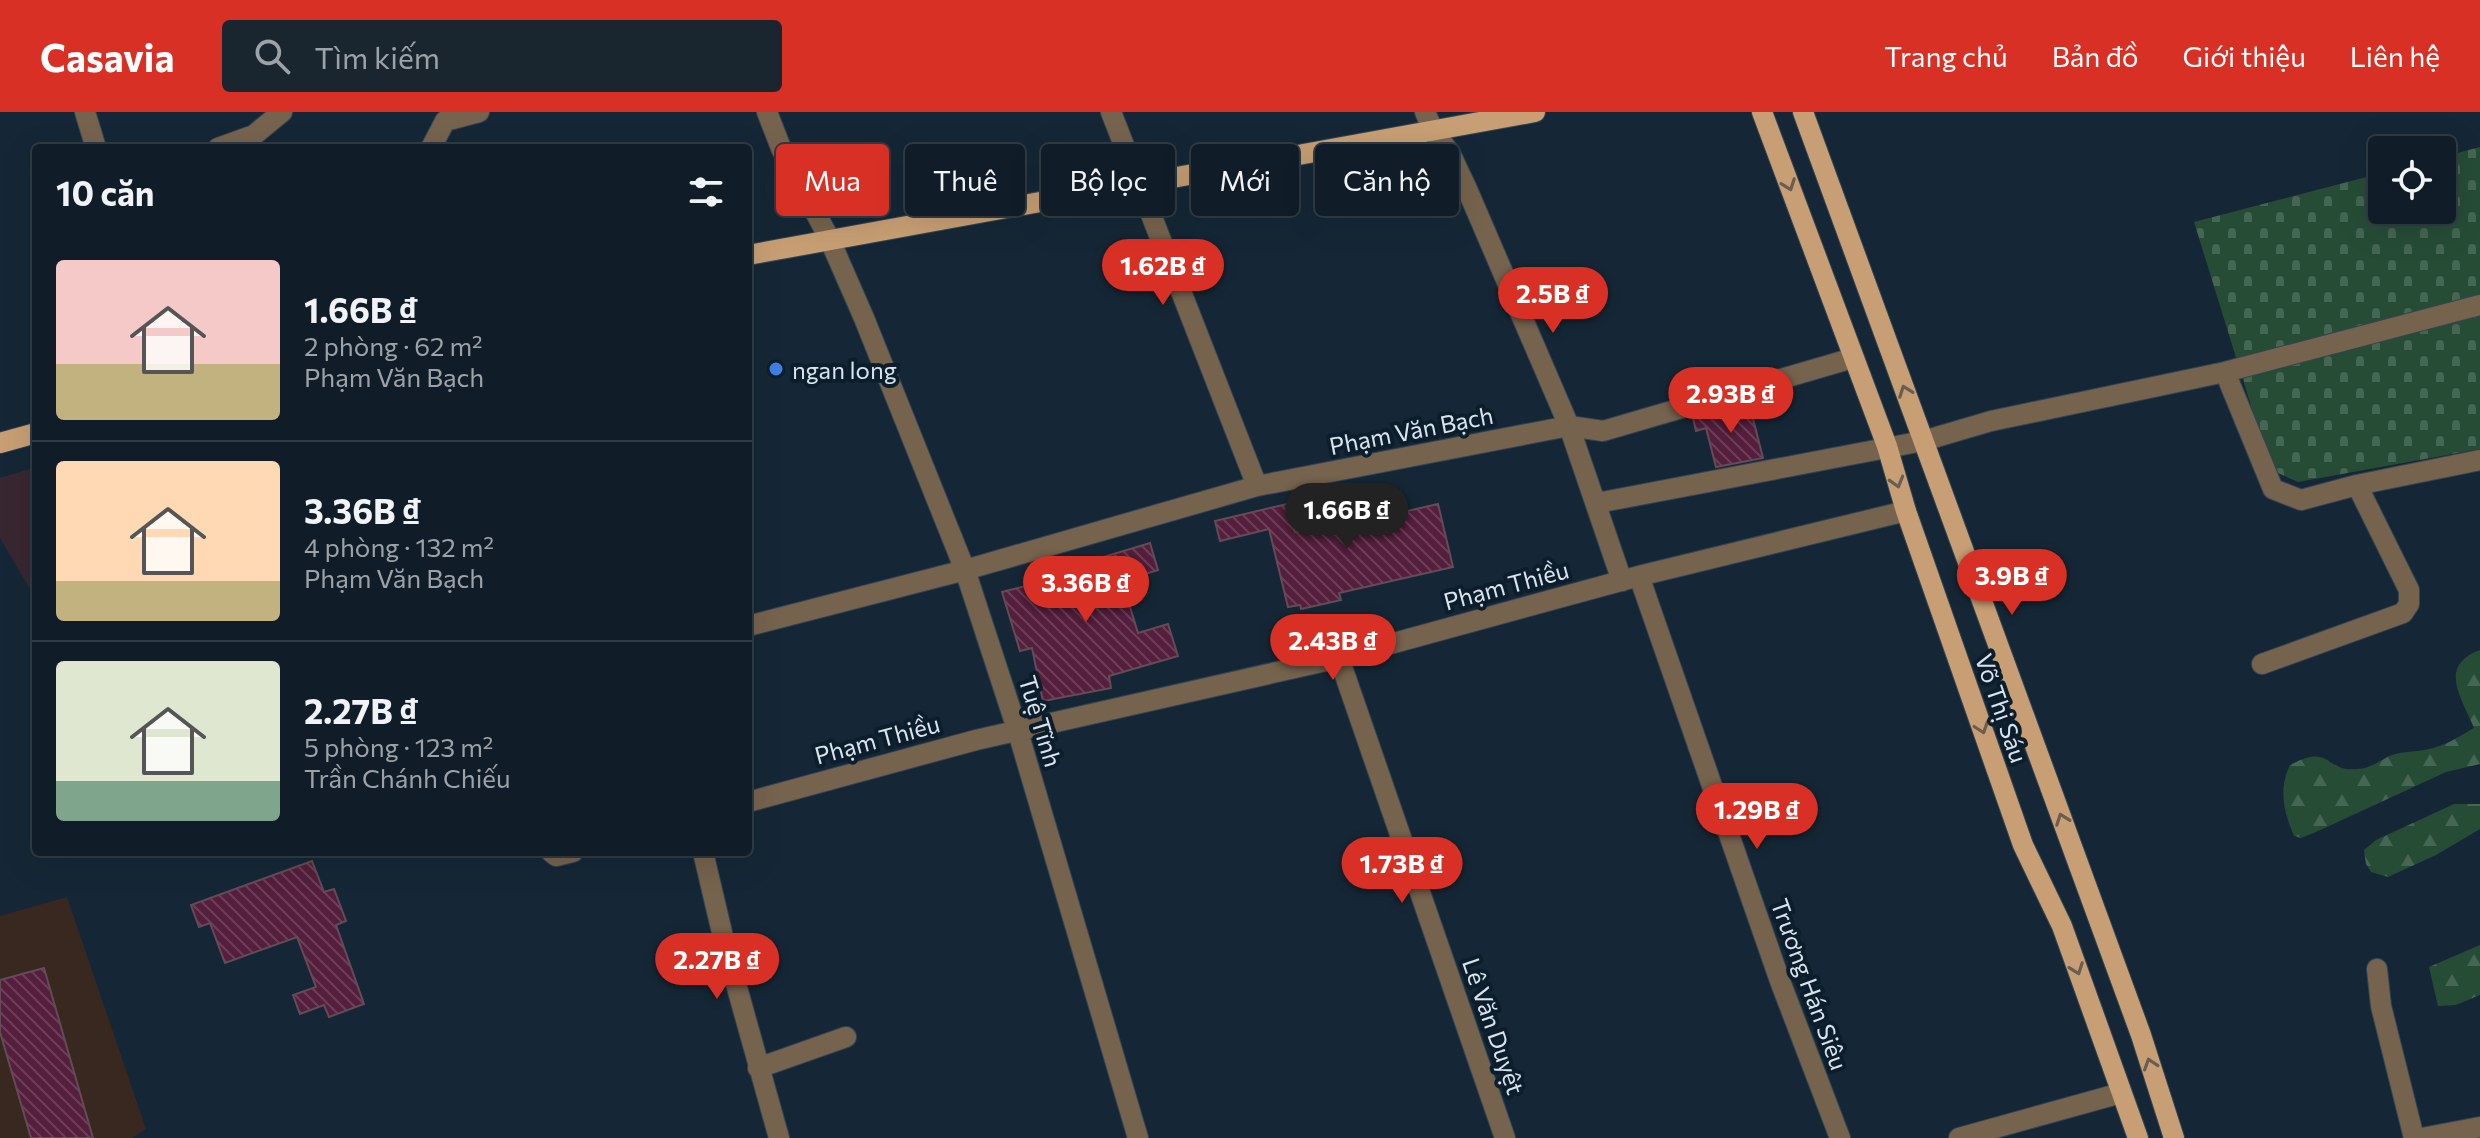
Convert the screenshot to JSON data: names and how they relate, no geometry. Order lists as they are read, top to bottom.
{
  "streets": {
    "main road": ["Võ Thị Sáu"],
    "street": [
      "Phạm Văn Bạch",
      "Phạm Thiều",
      "Tuệ Tĩnh",
      "Trương Hán Siêu",
      "Lê Văn Duyệt"
    ]
  },
  "crossings": [
    ["Phạm Văn Bạch", "Võ Thị Sáu"],
    ["Phạm Văn Bạch", "Tuệ Tĩnh"],
    ["Phạm Văn Bạch", "Trương Hán Siêu"],
    ["Phạm Thiều", "Võ Thị Sáu"],
    ["Phạm Thiều", "Tuệ Tĩnh"],
    ["Phạm Thiều", "Trương Hán Siêu"],
    ["Phạm Thiều", "Lê Văn Duyệt"]
  ],
  "places": ["ngan long"],
  "page": {
    "header": "Casavia",
    "search": "Tìm kiếm",
    "nav": [
      "Trang chủ",
      "Bản đồ",
      "Giới thiệu",
      "Liên hệ"
    ],
    "chip": [
      "Mua",
      "Thuê",
      "Bộ lọc",
      "Mới",
      "Căn hộ"
    ],
    "heading": "10 căn",
    "price": [
      "1.62B ₫",
      "2.5B ₫",
      "2.93B ₫",
      "1.66B ₫",
      "3.9B ₫",
      "3.36B ₫",
      "2.43B ₫",
      "1.29B ₫",
      "1.73B ₫",
      "2.27B ₫"
    ],
    "list": [
      {
        "name": "1.66B ₫",
        "note": "2 phòng · 62 m² · Phạm Văn Bạch"
      },
      {
        "name": "3.36B ₫",
        "note": "4 phòng · 132 m² · Phạm Văn Bạch"
      },
      {
        "name": "2.27B ₫",
        "note": "5 phòng · 123 m² · Trần Chánh Chiếu"
      }
    ]
  }
}
